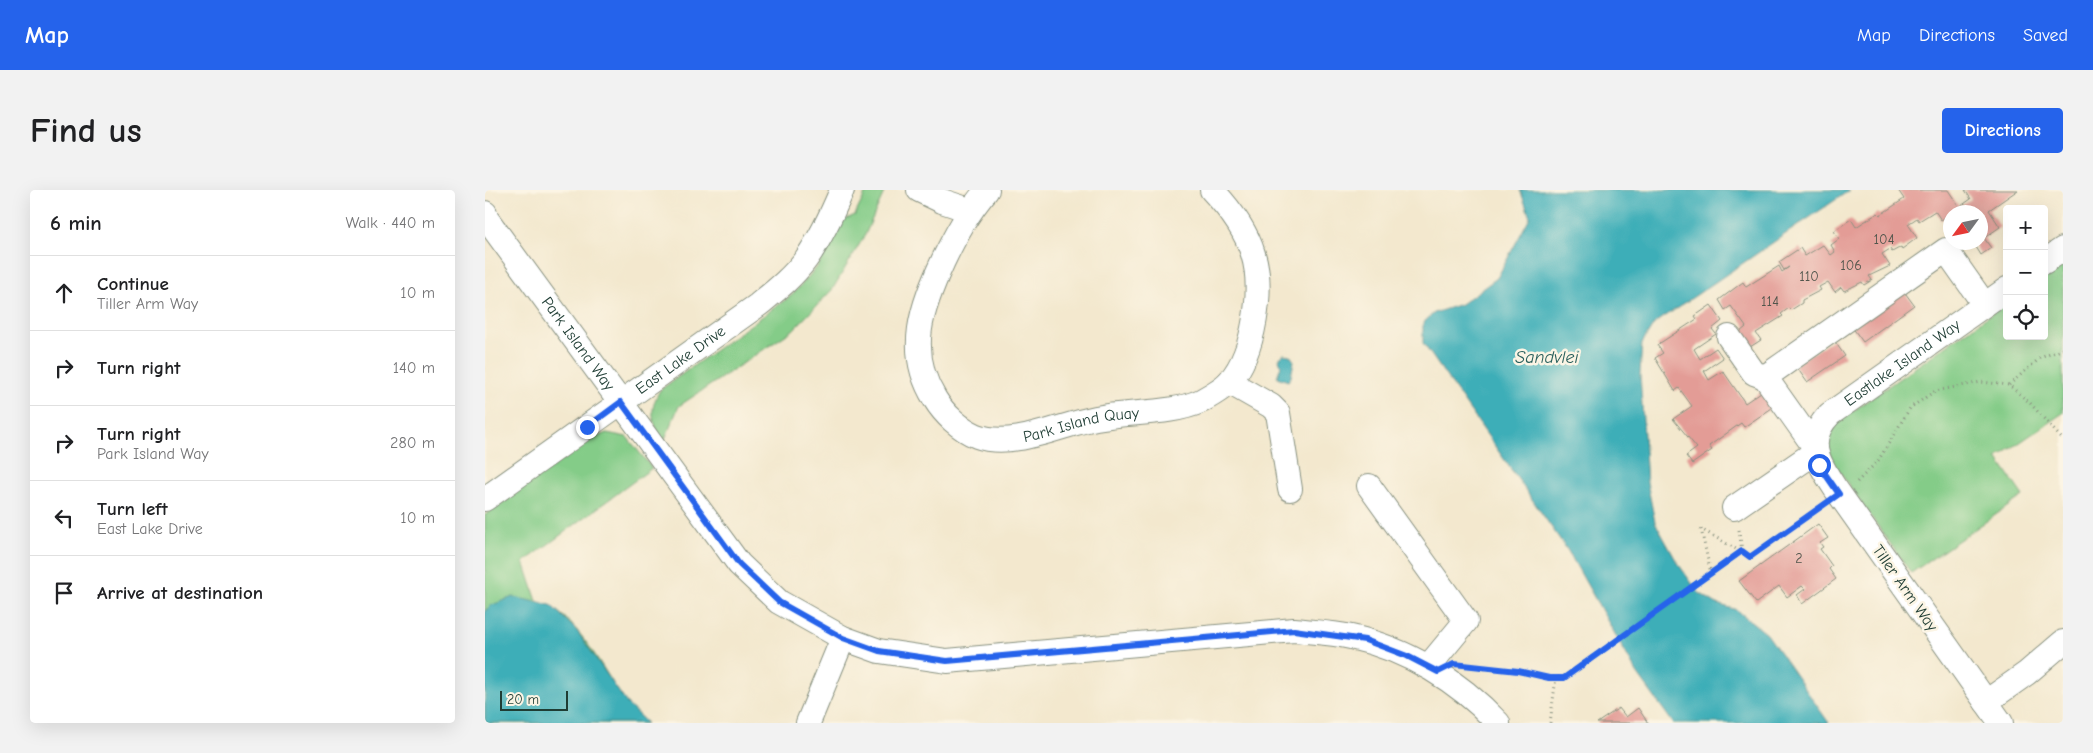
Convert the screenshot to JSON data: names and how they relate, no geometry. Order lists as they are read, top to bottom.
{
  "streets": {
    "street": [
      "Park Island Way",
      "East Lake Drive",
      "Eastlake Island Way",
      "Park Island Quay",
      "Tiller Arm Way"
    ]
  },
  "crossings": [
    ["Park Island Way", "East Lake Drive"],
    ["Eastlake Island Way", "Tiller Arm Way"]
  ],
  "water": ["Sandvlei"],
  "house_numbers": [
    "104",
    "106",
    "110",
    "114",
    "2"
  ],
  "scale_bar": "20 m",
  "north": "bottom left",
  "page": {
    "header": "Map",
    "nav": ["Map", "Directions", "Saved"],
    "buttons": "Directions",
    "title": "Find us",
    "heading": ["6 min", "Walk · 440 m"],
    "map_buttons": ["+", "−"],
    "list": [
      ["Continue", "Tiller Arm Way", "10 m"],
      ["Turn right", "140 m"],
      ["Turn right", "Park Island Way", "280 m"],
      ["Turn left", "East Lake Drive", "10 m"],
      "Arrive at destination"
    ],
    "scale": "20 m"
  }
}
